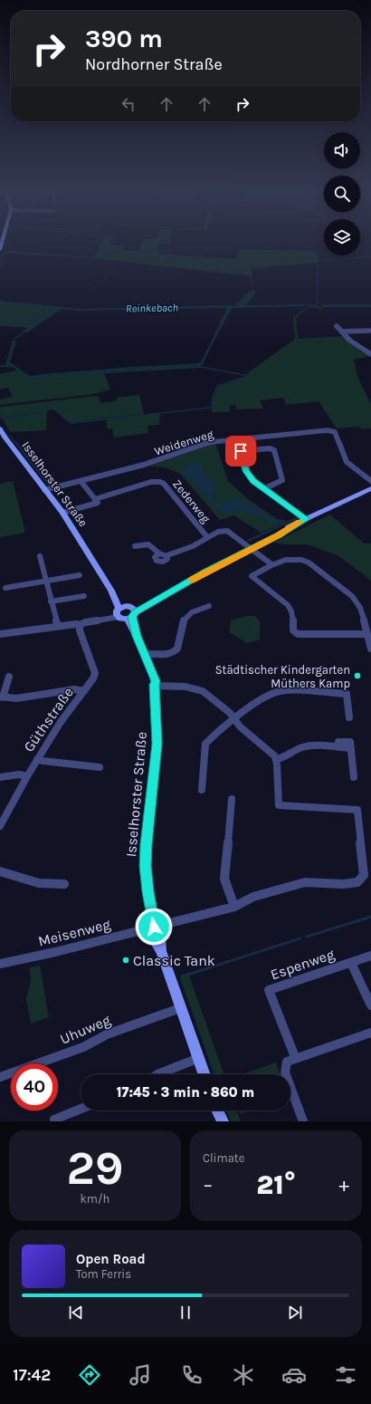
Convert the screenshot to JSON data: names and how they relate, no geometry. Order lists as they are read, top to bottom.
{
  "streets": {
    "street": [
      "Weidenweg",
      "Isselhorster Straße",
      "Zederweg",
      "Güthstraße",
      "Meisenweg",
      "Espenweg",
      "Uhuweg"
    ]
  },
  "crossings": [
    ["Weidenweg", "Isselhorster Straße"],
    ["Isselhorster Straße", "Zederweg"],
    ["Isselhorster Straße", "Meisenweg"],
    ["Isselhorster Straße", "Uhuweg"]
  ],
  "water": ["Reinkebach"],
  "places": ["Städtischer Kindergarten Müthers Kamp", "Classic Tank"],
  "page": {
    "turn": ["390 m", "Nordhorner Straße"],
    "limit": "40",
    "trip": "17:45 · 3 min · 860 m",
    "tile": [
      ["29", "km/h"],
      "Climate"
    ],
    "heat": ["−", "21°", "+"],
    "song": ["Open Road", "Tom Ferris"],
    "tabs": "17:42"
  }
}
